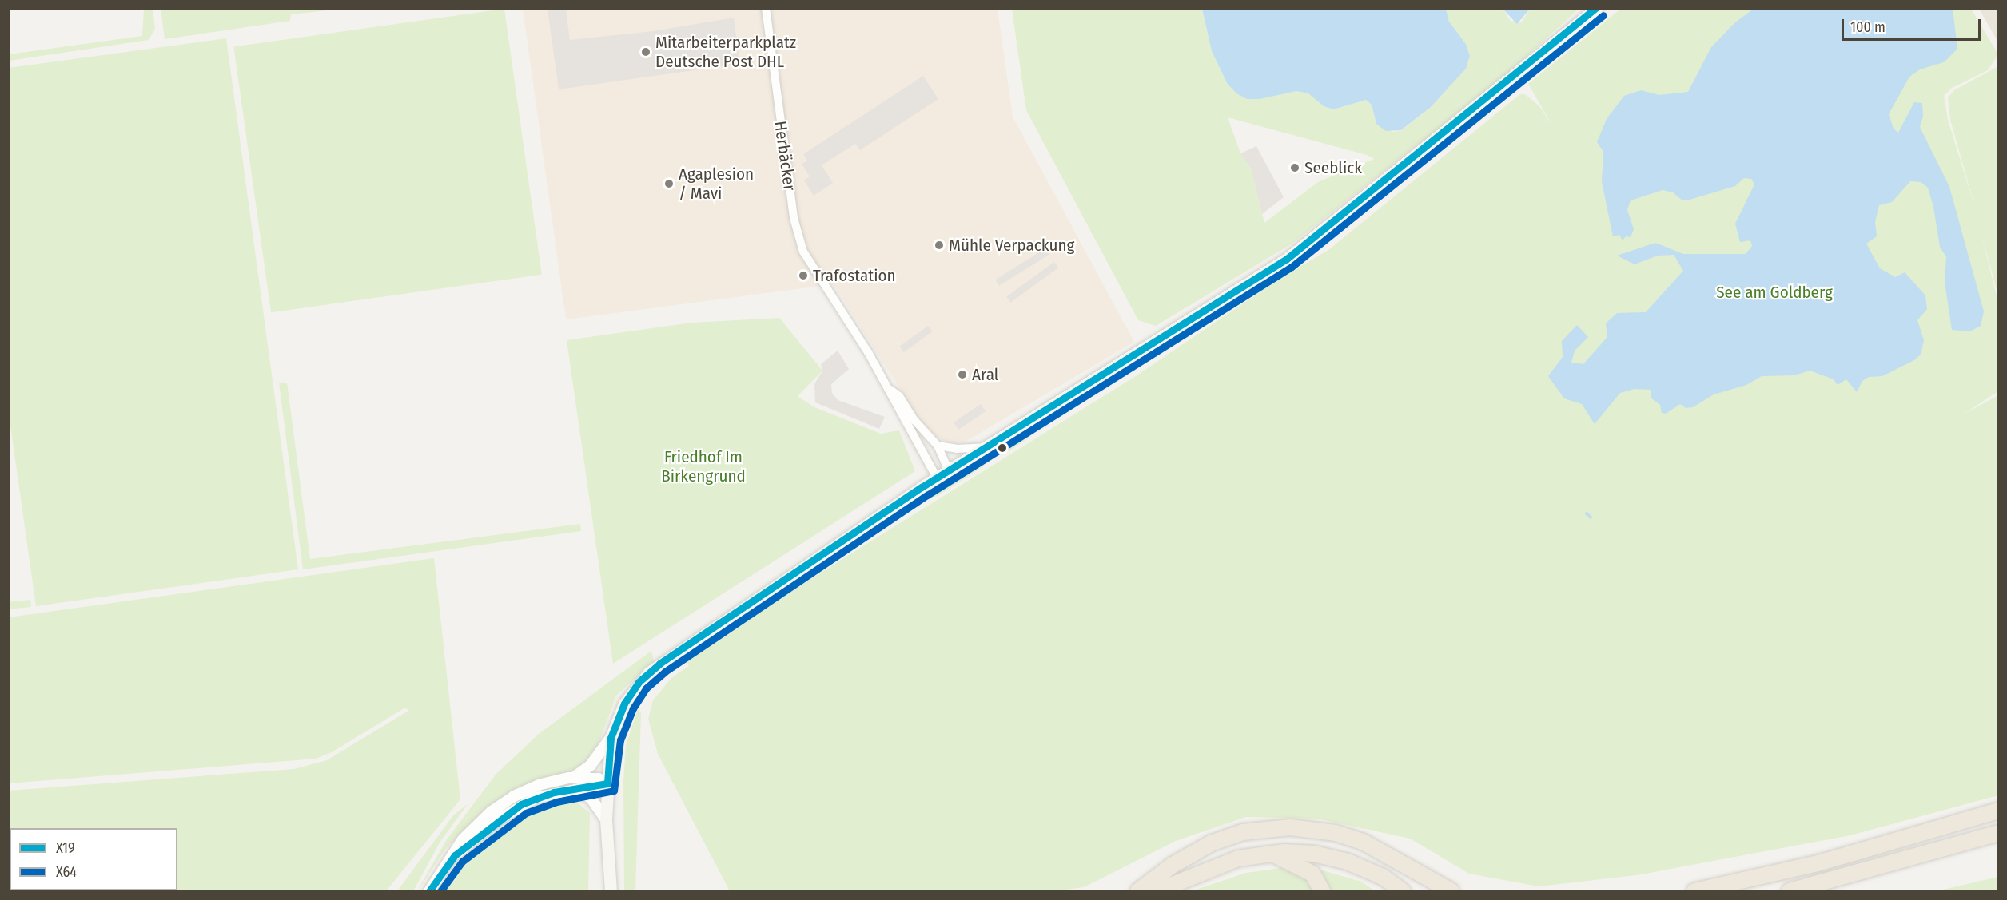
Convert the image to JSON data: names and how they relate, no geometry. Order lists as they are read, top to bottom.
{
  "streets": {
    "street": ["Herbäcker"]
  },
  "parks": ["See am Goldberg", "Friedhof Im Birkengrund"],
  "places": [
    "Mitarbeiterparkplatz Deutsche Post DHL",
    "Seeblick",
    "Agaplesion / Mavi",
    "Mühle Verpackung",
    "Trafostation",
    "Aral"
  ],
  "lines": ["transit line X19", "transit line X64"],
  "legend": ["X19", "X64"],
  "scale_bar": "100 m"
}
